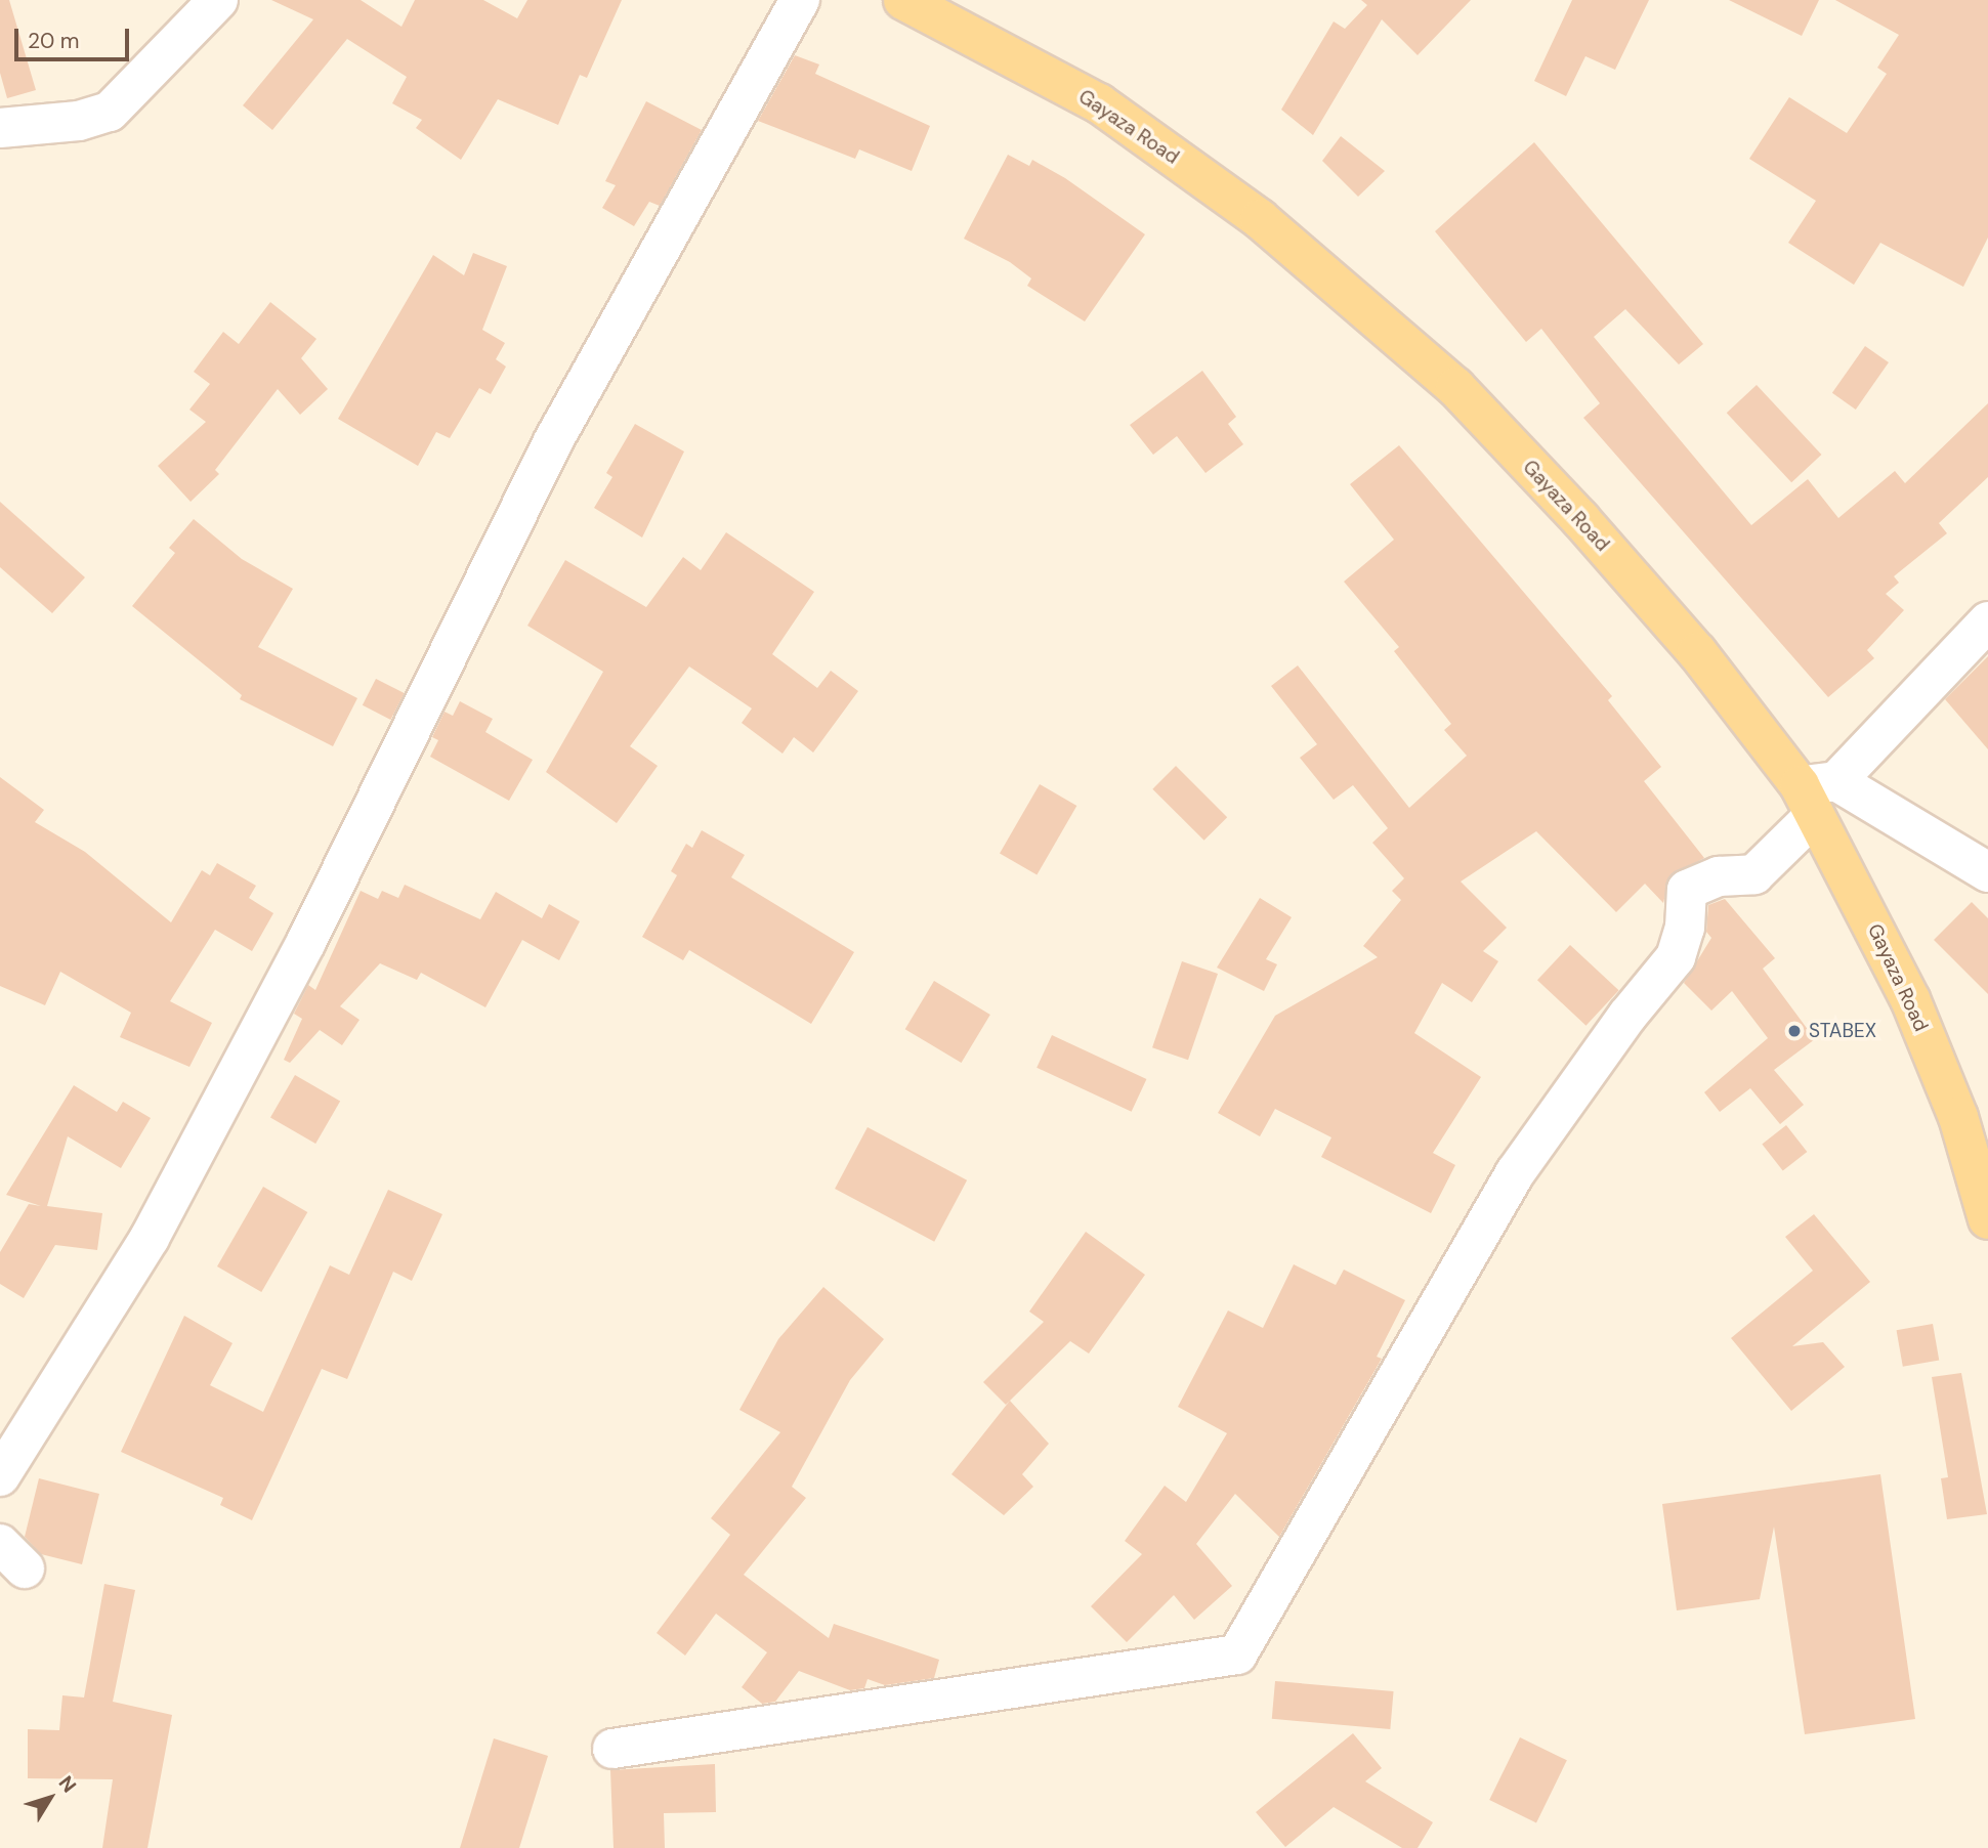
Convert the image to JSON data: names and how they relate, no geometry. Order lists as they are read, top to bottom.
{
  "streets": {
    "main road": ["Gayaza Road"]
  },
  "places": ["STABEX"],
  "scale_bar": "20 m",
  "north": "top right"
}
